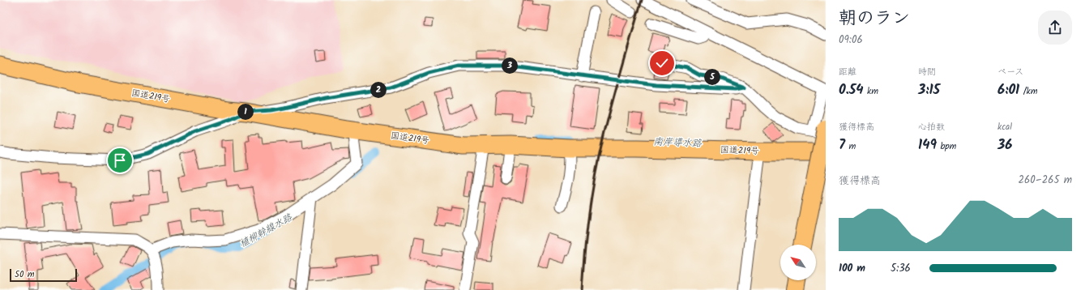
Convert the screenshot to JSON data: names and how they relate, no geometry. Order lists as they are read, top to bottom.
{
  "streets": {
    "highway": ["国道219号"]
  },
  "water": ["南岸導水路", "植柳幹線水路"],
  "scale_bar": "50 m",
  "north": "top left",
  "page": {
    "heading": ["朝のラン", "09:06"],
    "stats": [
      ["距離", "0.54 km"],
      ["時間", "3:15"],
      ["ペース", "6:01 /km"],
      ["獲得標高", "7 m"],
      ["心拍数", "149 bpm"],
      ["kcal", "36"]
    ],
    "pins": [
      "3",
      "5",
      "2",
      "1"
    ],
    "chart": ["獲得標高", "260–265 m"],
    "list": [
      {
        "name": "100 m",
        "note": "5:36"
      }
    ],
    "scale": "50 m"
  }
}
